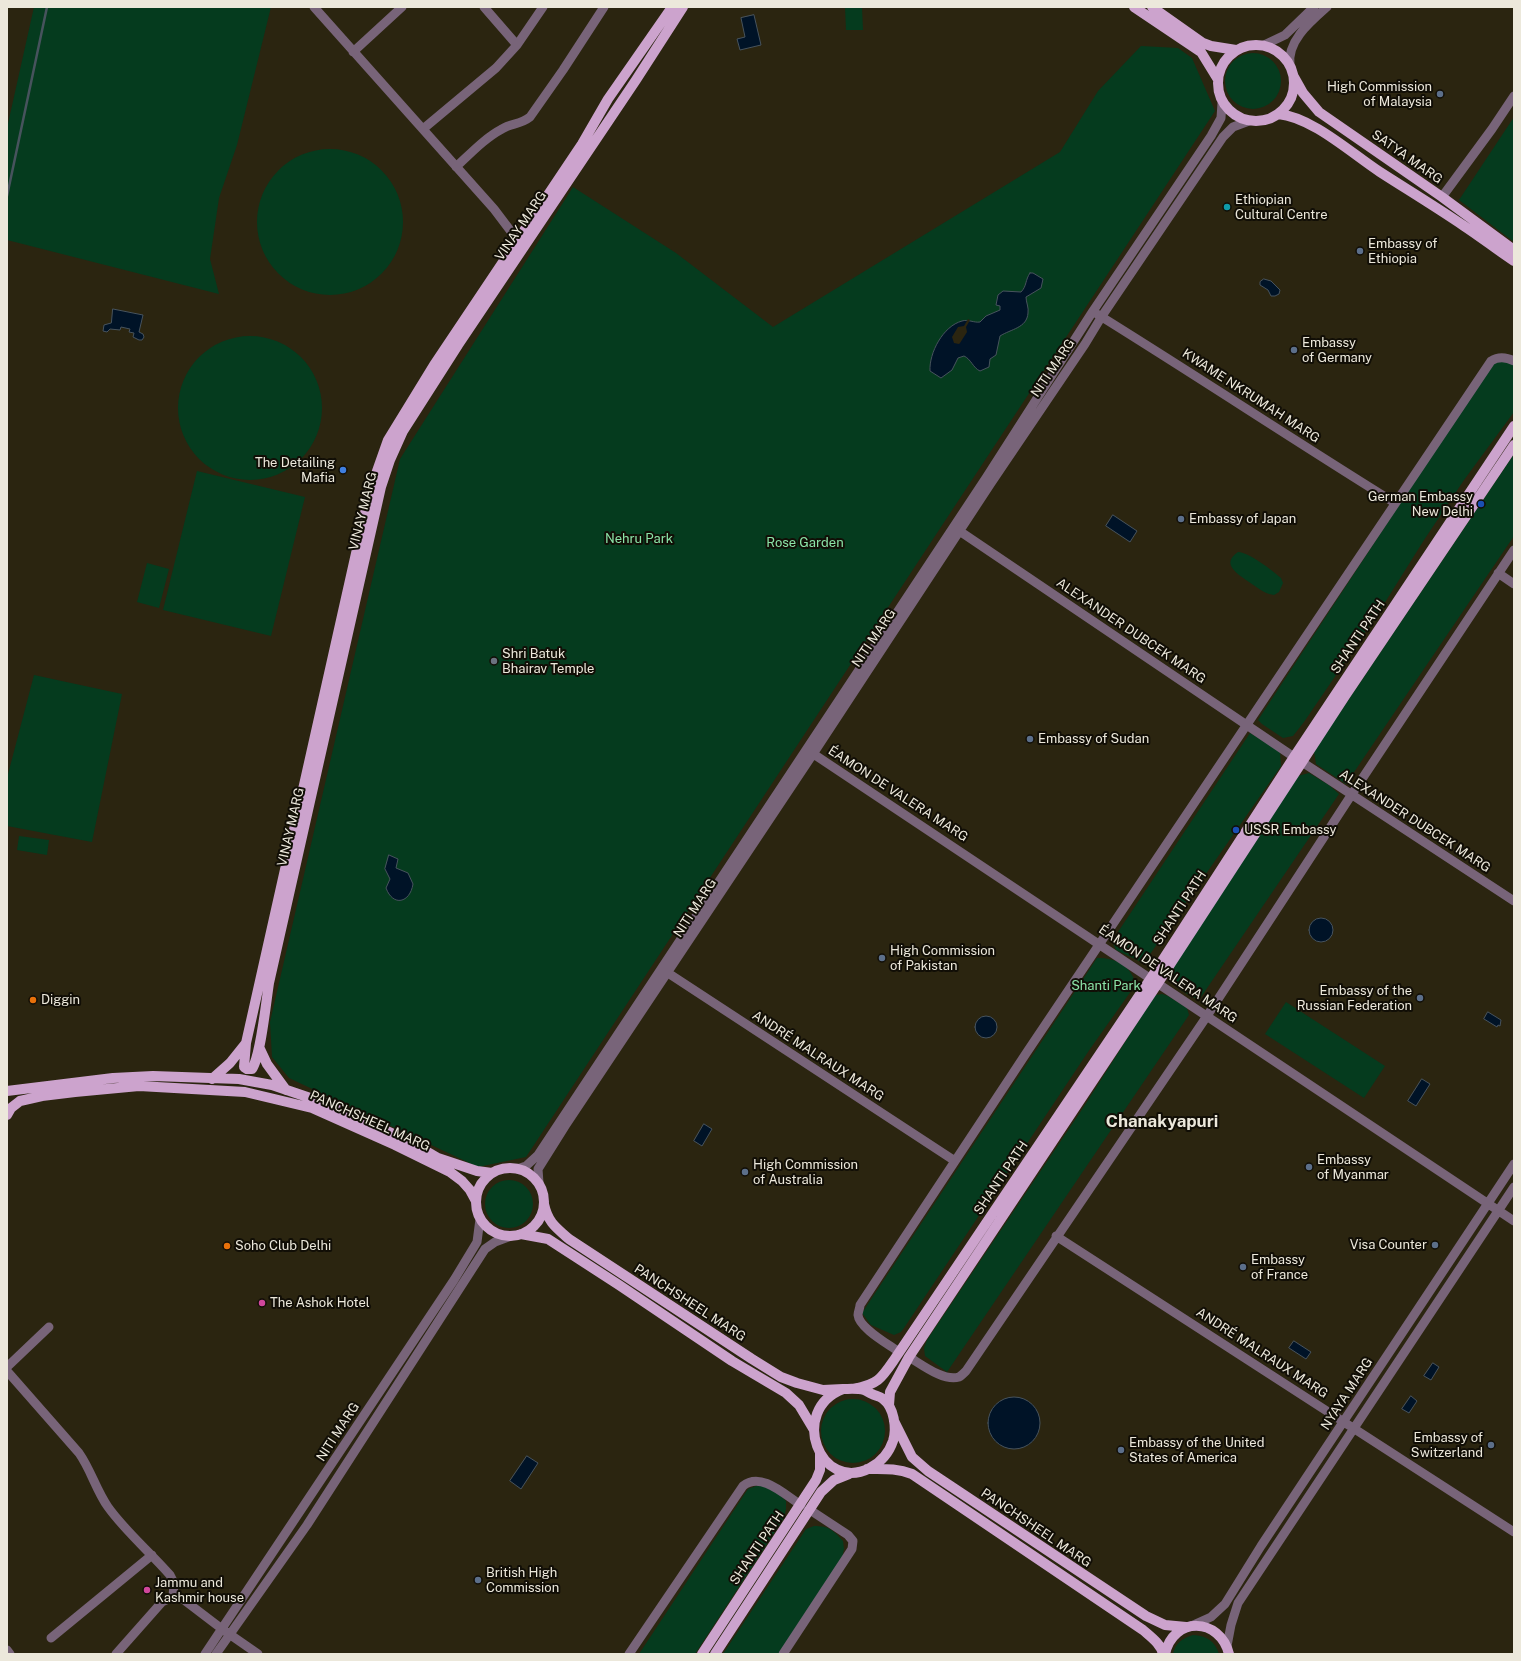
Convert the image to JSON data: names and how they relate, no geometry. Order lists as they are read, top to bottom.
{
  "streets": {
    "main road": [
      "SATYA MARG",
      "VINAY MARG",
      "SHANTI PATH",
      "PANCHSHEEL MARG"
    ],
    "street": [
      "NITI MARG",
      "KWAME NKRUMAH MARG",
      "ALEXANDER DUBCEK MARG",
      "ÉAMON DE VALERA MARG",
      "ANDRÉ MALRAUX MARG",
      "NYAYA MARG"
    ]
  },
  "crossings": [
    ["SATYA MARG", "NITI MARG"],
    ["VINAY MARG", "PANCHSHEEL MARG"],
    ["NITI MARG", "KWAME NKRUMAH MARG"],
    ["NITI MARG", "ALEXANDER DUBCEK MARG"],
    ["NITI MARG", "ÉAMON DE VALERA MARG"],
    ["NITI MARG", "ANDRÉ MALRAUX MARG"],
    ["NITI MARG", "PANCHSHEEL MARG"],
    ["ALEXANDER DUBCEK MARG", "SHANTI PATH"],
    ["SHANTI PATH", "ÉAMON DE VALERA MARG"],
    ["SHANTI PATH", "PANCHSHEEL MARG"],
    ["ÉAMON DE VALERA MARG", "NYAYA MARG"],
    ["ANDRÉ MALRAUX MARG", "NYAYA MARG"],
    ["PANCHSHEEL MARG", "NYAYA MARG"]
  ],
  "districts": ["Chanakyapuri"],
  "parks": ["Nehru Park", "Rose Garden", "Shanti Park"],
  "places": [
    "High Commission of Malaysia",
    "Ethiopian Cultural Centre",
    "Embassy of Ethiopia",
    "Embassy of Germany",
    "The Detailing Mafia",
    "German Embassy New Delhi",
    "Embassy of Japan",
    "Shri Batuk Bhairav Temple",
    "Embassy of Sudan",
    "USSR Embassy",
    "High Commission of Pakistan",
    "Embassy of the Russian Federation",
    "Diggin",
    "Embassy of Myanmar",
    "High Commission of Australia",
    "Visa Counter",
    "Soho Club Delhi",
    "Embassy of France",
    "The Ashok Hotel",
    "Embassy of Switzerland",
    "Embassy of the United States of America",
    "British High Commission",
    "Jammu and Kashmir house"
  ]
}
